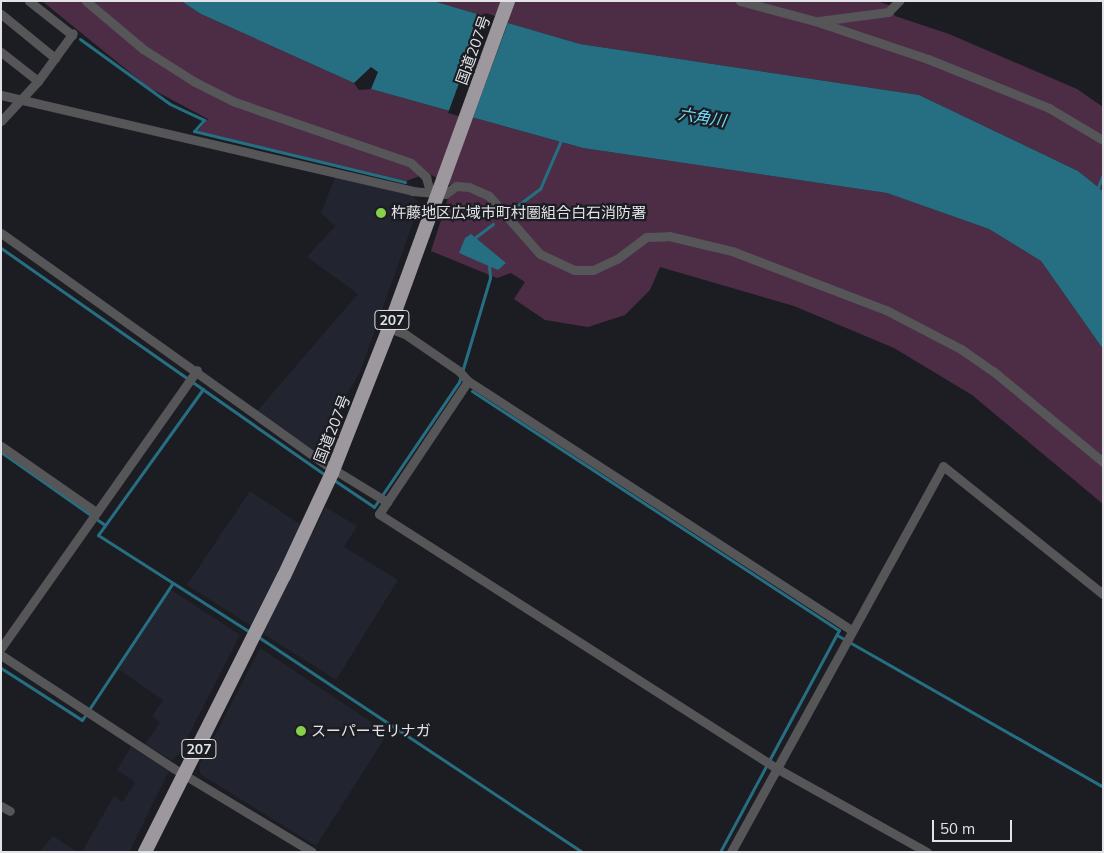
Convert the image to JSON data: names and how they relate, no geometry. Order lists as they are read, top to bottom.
{
  "streets": {
    "highway": ["国道207号", "207"]
  },
  "water": ["六角川"],
  "places": ["杵藤地区広域市町村圏組合白石消防署", "スーパーモリナガ"],
  "scale_bar": "50 m"
}
